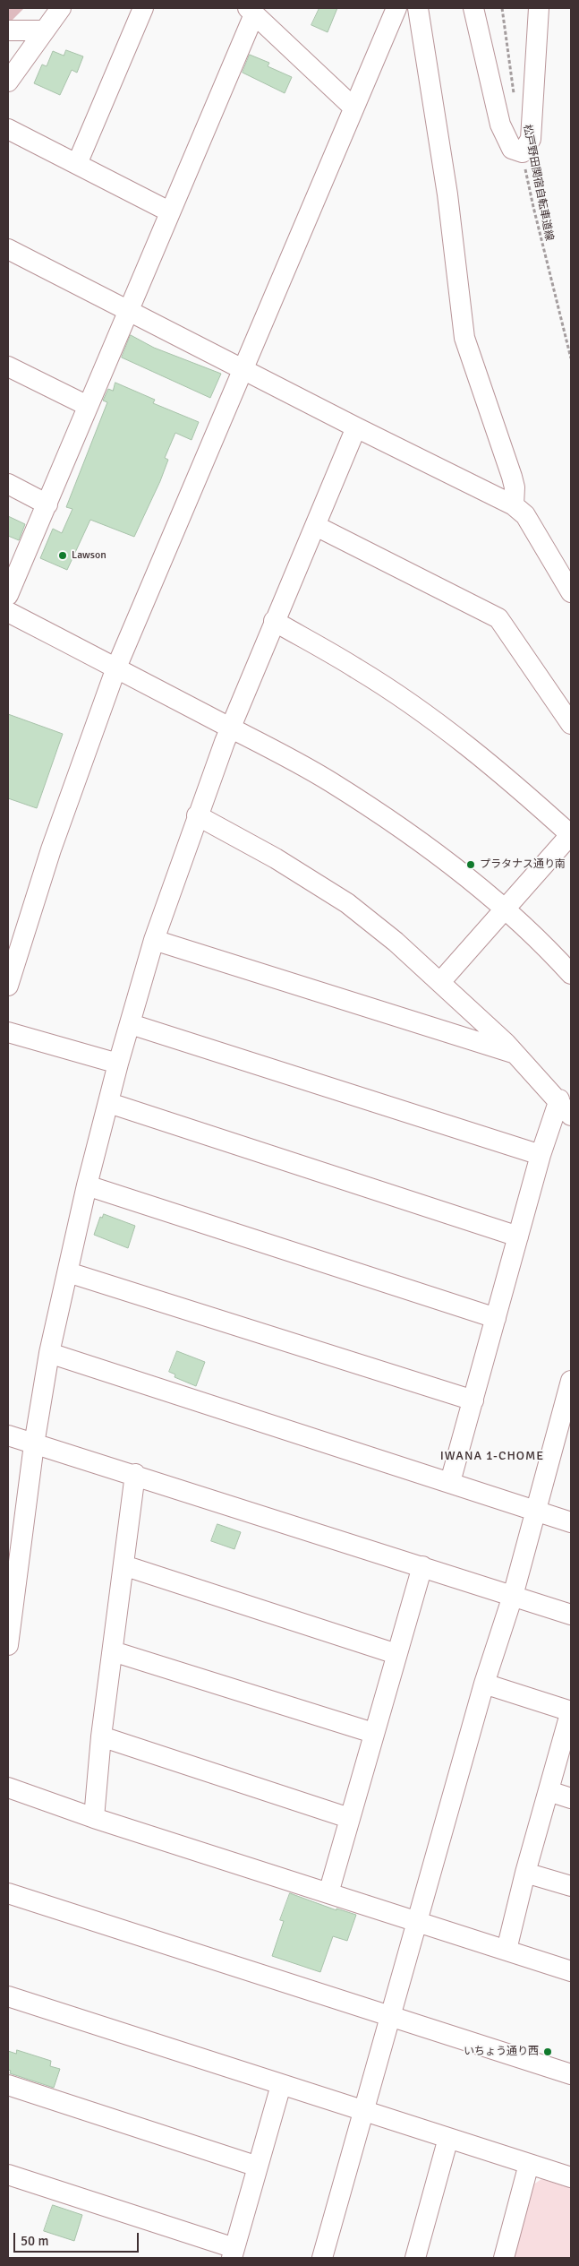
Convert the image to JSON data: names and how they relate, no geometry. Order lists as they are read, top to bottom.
{
  "streets": {
    "path": ["松戸野田関宿自転車道線"]
  },
  "districts": ["IWANA 1-CHOME"],
  "places": ["Lawson", "プラタナス通り南", "いちょう通り西"],
  "scale_bar": "50 m"
}
